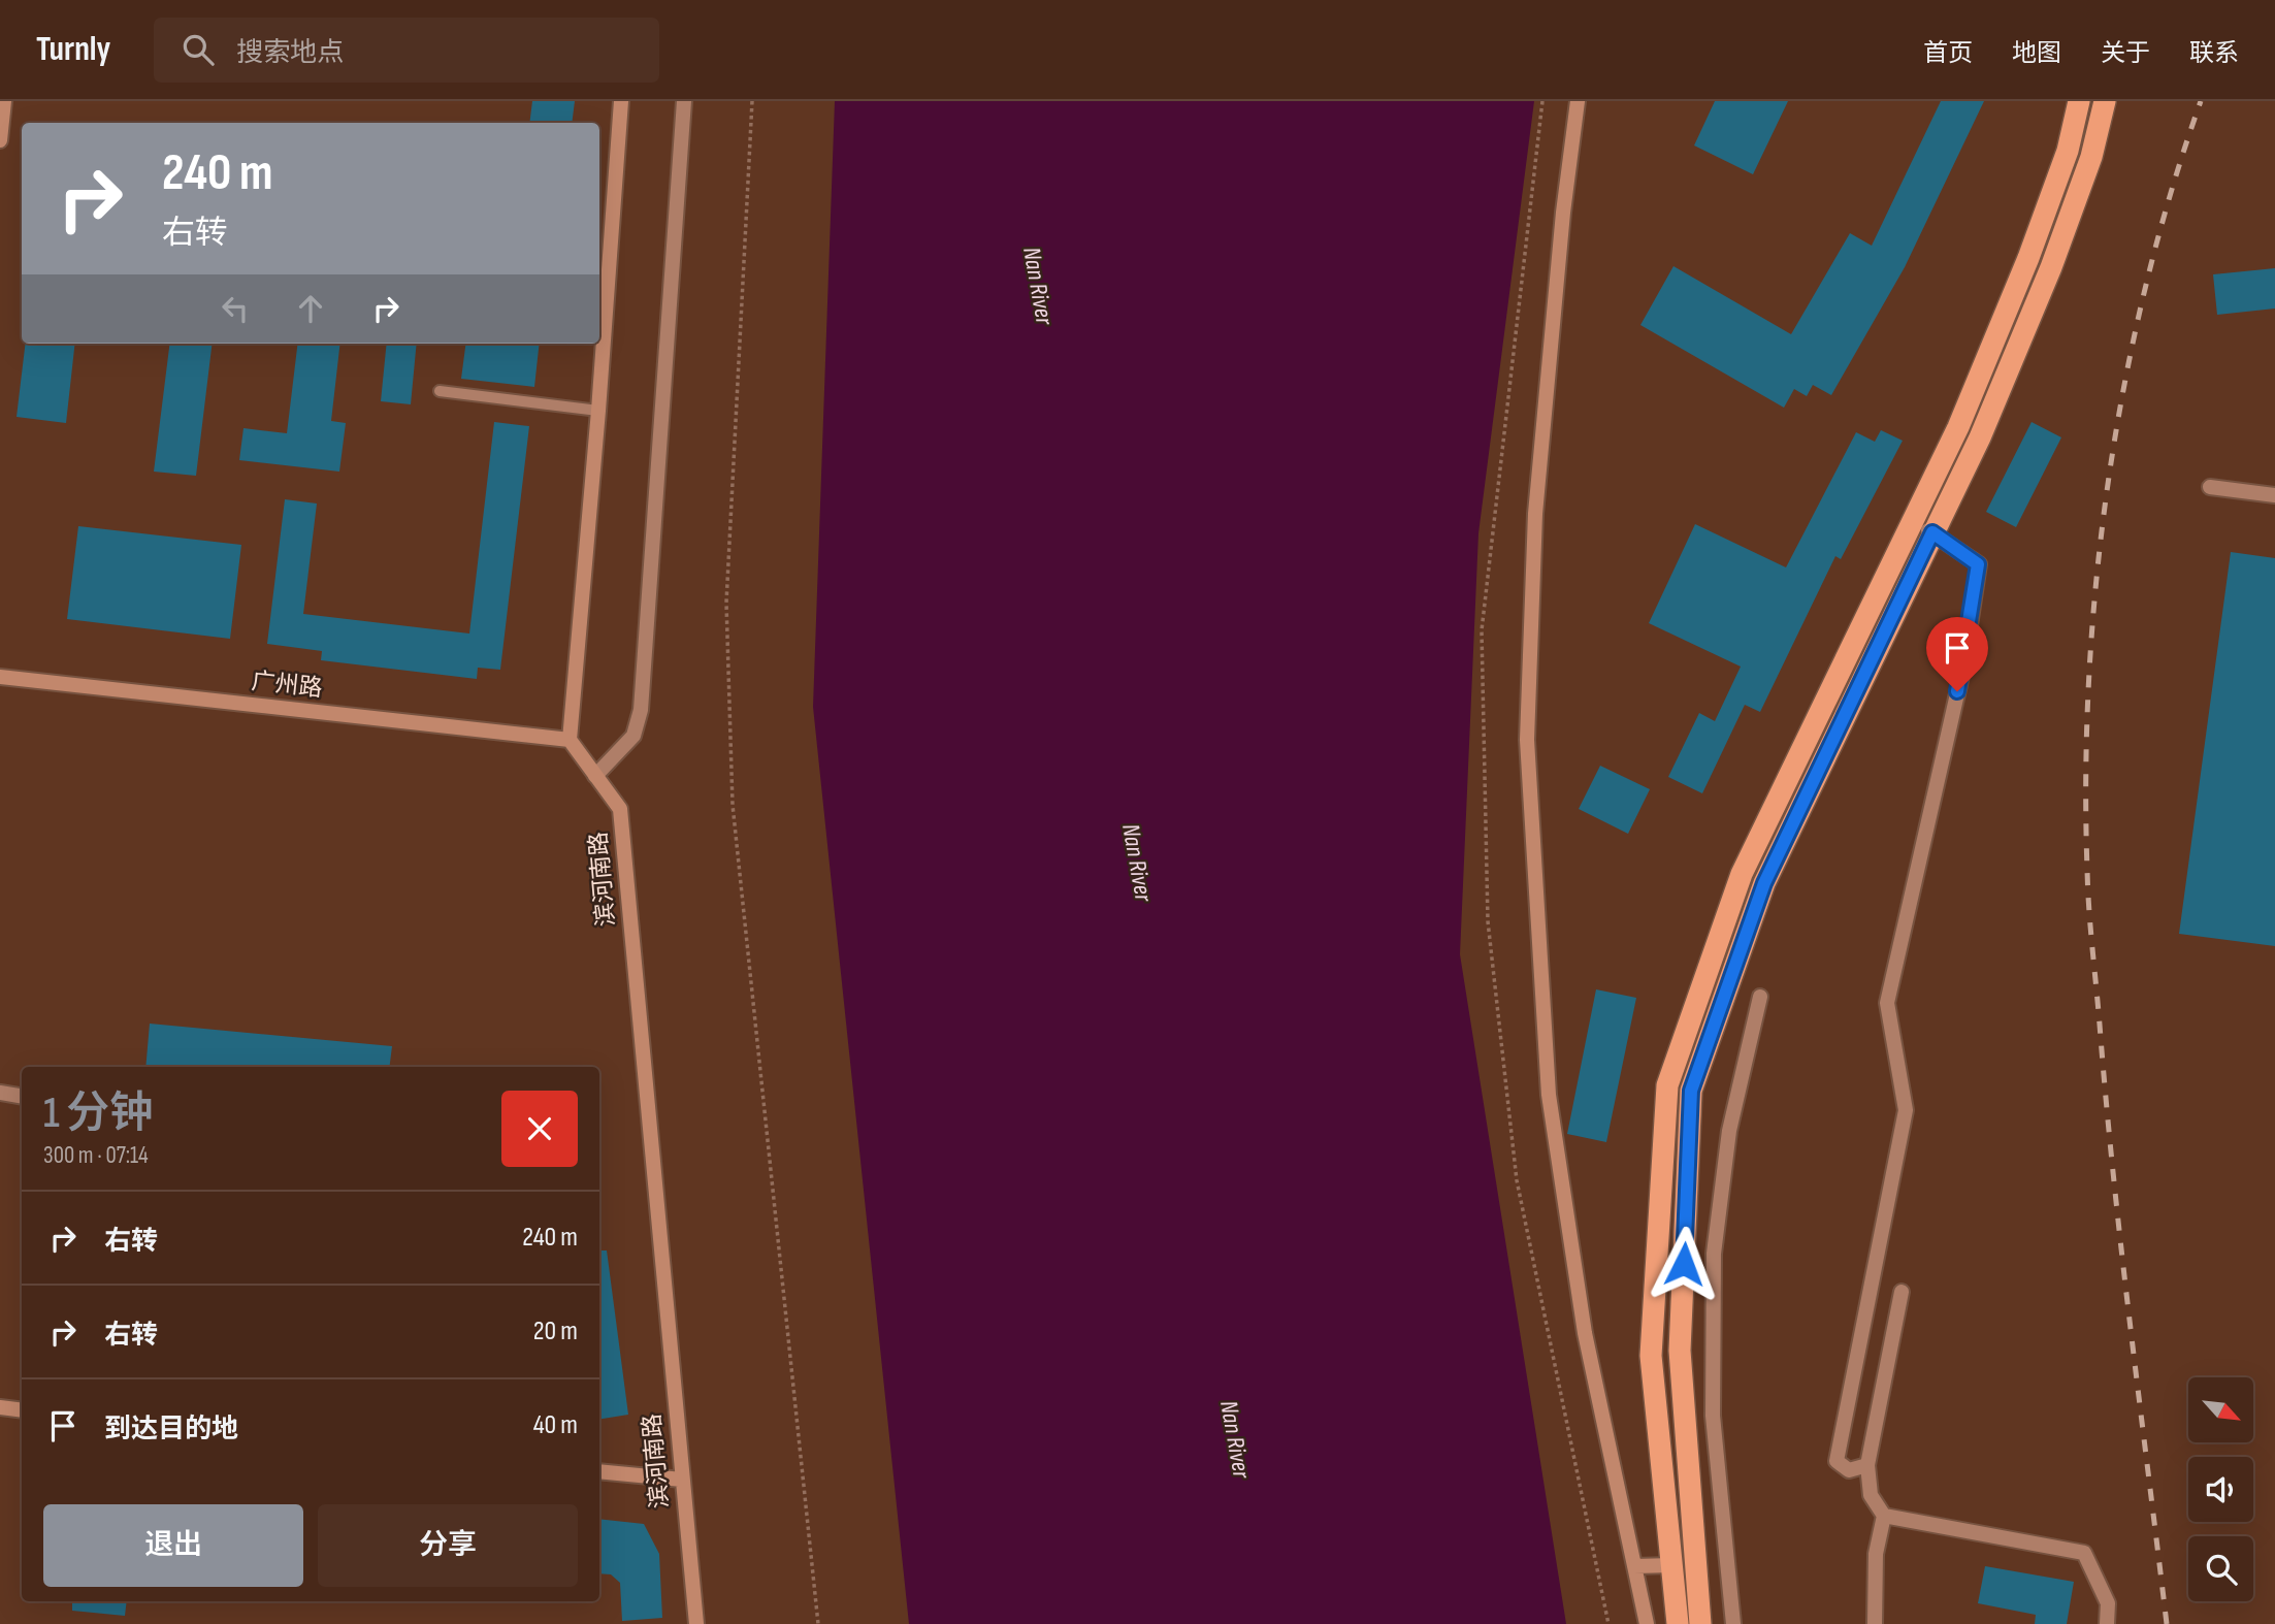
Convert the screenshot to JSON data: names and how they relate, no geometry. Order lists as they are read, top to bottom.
{
  "streets": {
    "street": ["广州路", "滨河南路"]
  },
  "crossings": [
    ["广州路", "滨河南路"]
  ],
  "water": ["Nan River"],
  "north": "bottom right",
  "page": {
    "header": "Turnly",
    "search": "搜索地点",
    "nav": [
      "首页",
      "地图",
      "关于",
      "联系"
    ],
    "turn": ["240 m", "右转"],
    "heading": ["1 分钟", "300 m · 07:14"],
    "list": [
      {
        "name": "右转",
        "value": "240 m"
      },
      {
        "name": "右转",
        "value": "20 m"
      },
      {
        "name": "到达目的地",
        "value": "40 m"
      }
    ],
    "buttons": ["退出", "分享"]
  }
}
